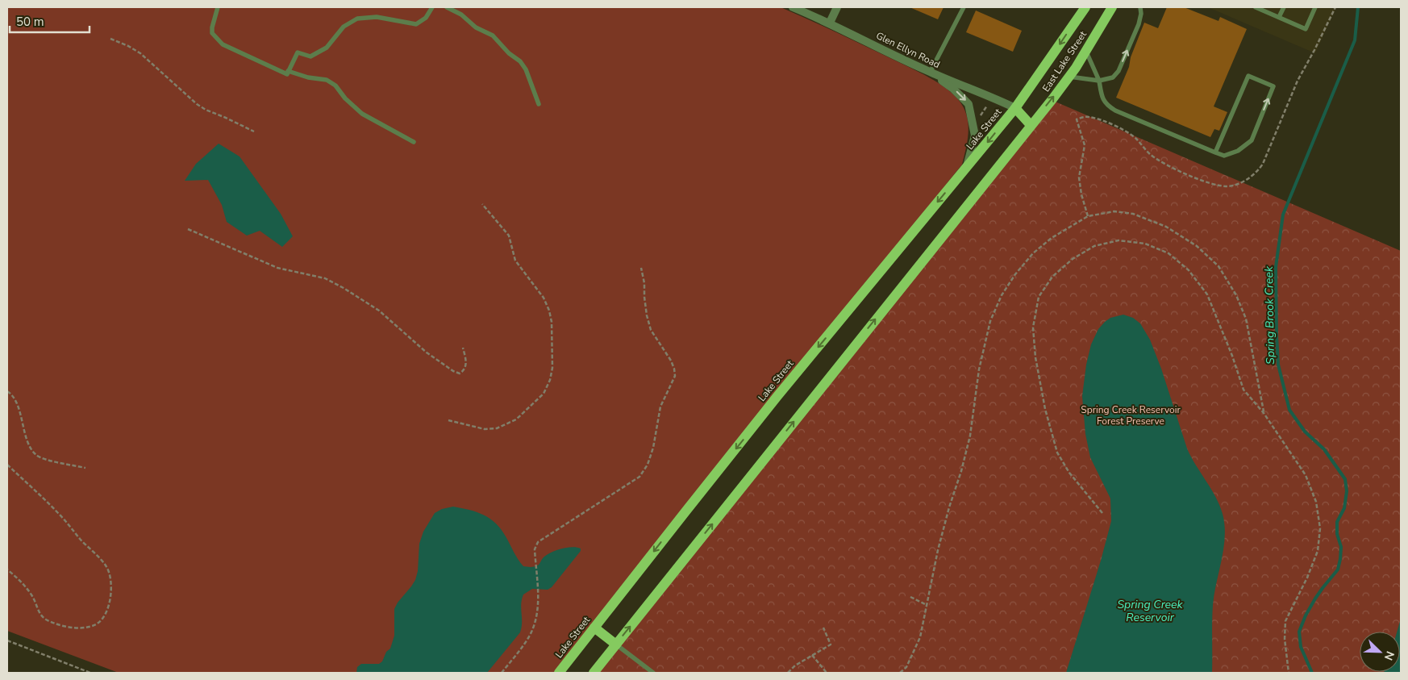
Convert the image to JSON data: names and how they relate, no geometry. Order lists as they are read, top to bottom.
{
  "streets": {
    "main road": ["East Lake Street", "Lake Street"],
    "street": ["Glen Ellyn Road"]
  },
  "crossings": [
    ["Glen Ellyn Road", "East Lake Street"],
    ["Glen Ellyn Road", "Lake Street"],
    ["East Lake Street", "Lake Street"]
  ],
  "water": ["Spring Brook Creek", "Spring Creek Reservoir"],
  "parks": ["Spring Creek Reservoir Forest Preserve"],
  "scale_bar": "50 m",
  "north": "bottom right"
}
